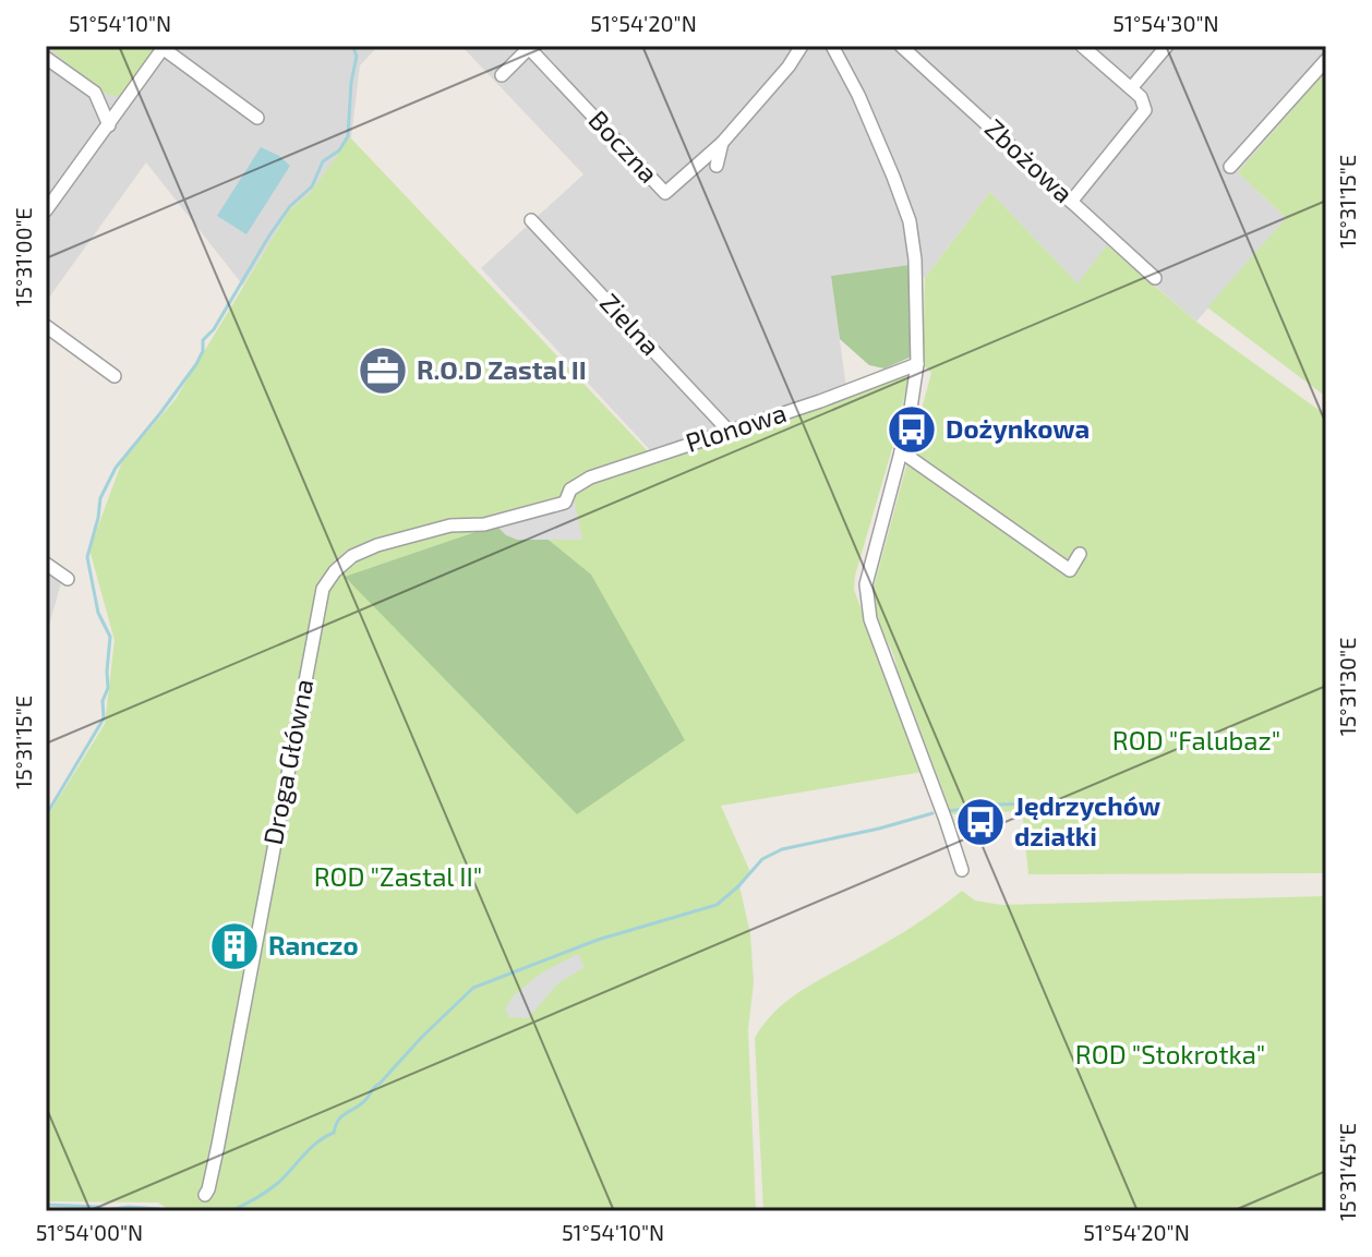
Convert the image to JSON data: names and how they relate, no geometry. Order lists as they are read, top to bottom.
{
  "streets": {
    "street": [
      "Boczna",
      "Zbożowa",
      "Zielna",
      "Plonowa",
      "Droga Główna"
    ]
  },
  "crossings": [
    ["Zielna", "Plonowa"],
    ["Plonowa", "Droga Główna"]
  ],
  "parks": ["ROD \"Falubaz\"", "ROD \"Zastal II\"", "ROD \"Stokrotka\""],
  "places": {
    "office": ["R.O.D Zastal II"],
    "bus stop": ["Dożynkowa", "Jędrzychów działki"],
    "building": ["Ranczo"]
  },
  "coordinates": [
    "51°54'10\"N",
    "51°54'20\"N",
    "51°54'30\"N",
    "15°31'15\"E",
    "15°31'00\"E",
    "15°31'30\"E",
    "15°31'45\"E",
    "51°54'00\"N"
  ]
}
